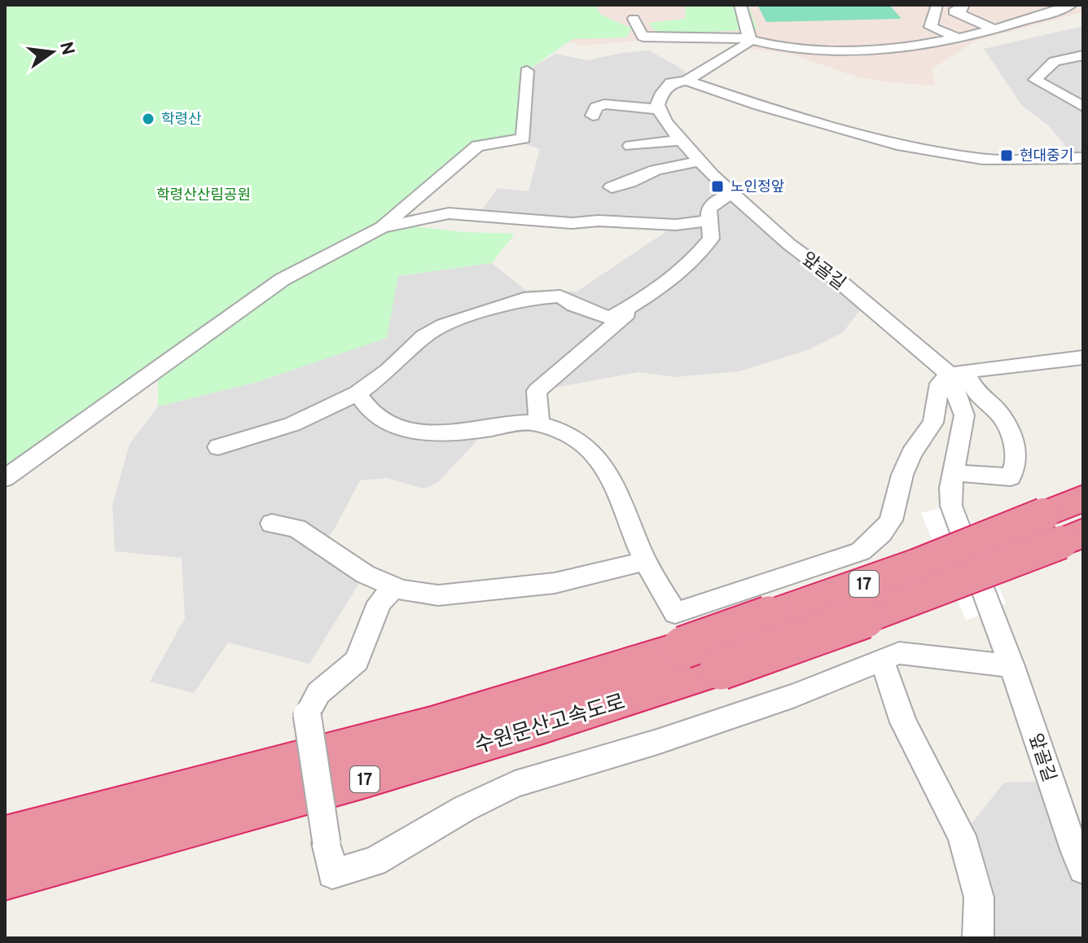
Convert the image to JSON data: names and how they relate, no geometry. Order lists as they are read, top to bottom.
{
  "streets": {
    "highway": ["17", "수원문산고속도로"],
    "street": ["앞골길"]
  },
  "parks": ["학령산산림공원"],
  "places": {
    "other": ["학령산"],
    "transit": ["현대중기", "노인정앞"]
  },
  "north": "right"
}
